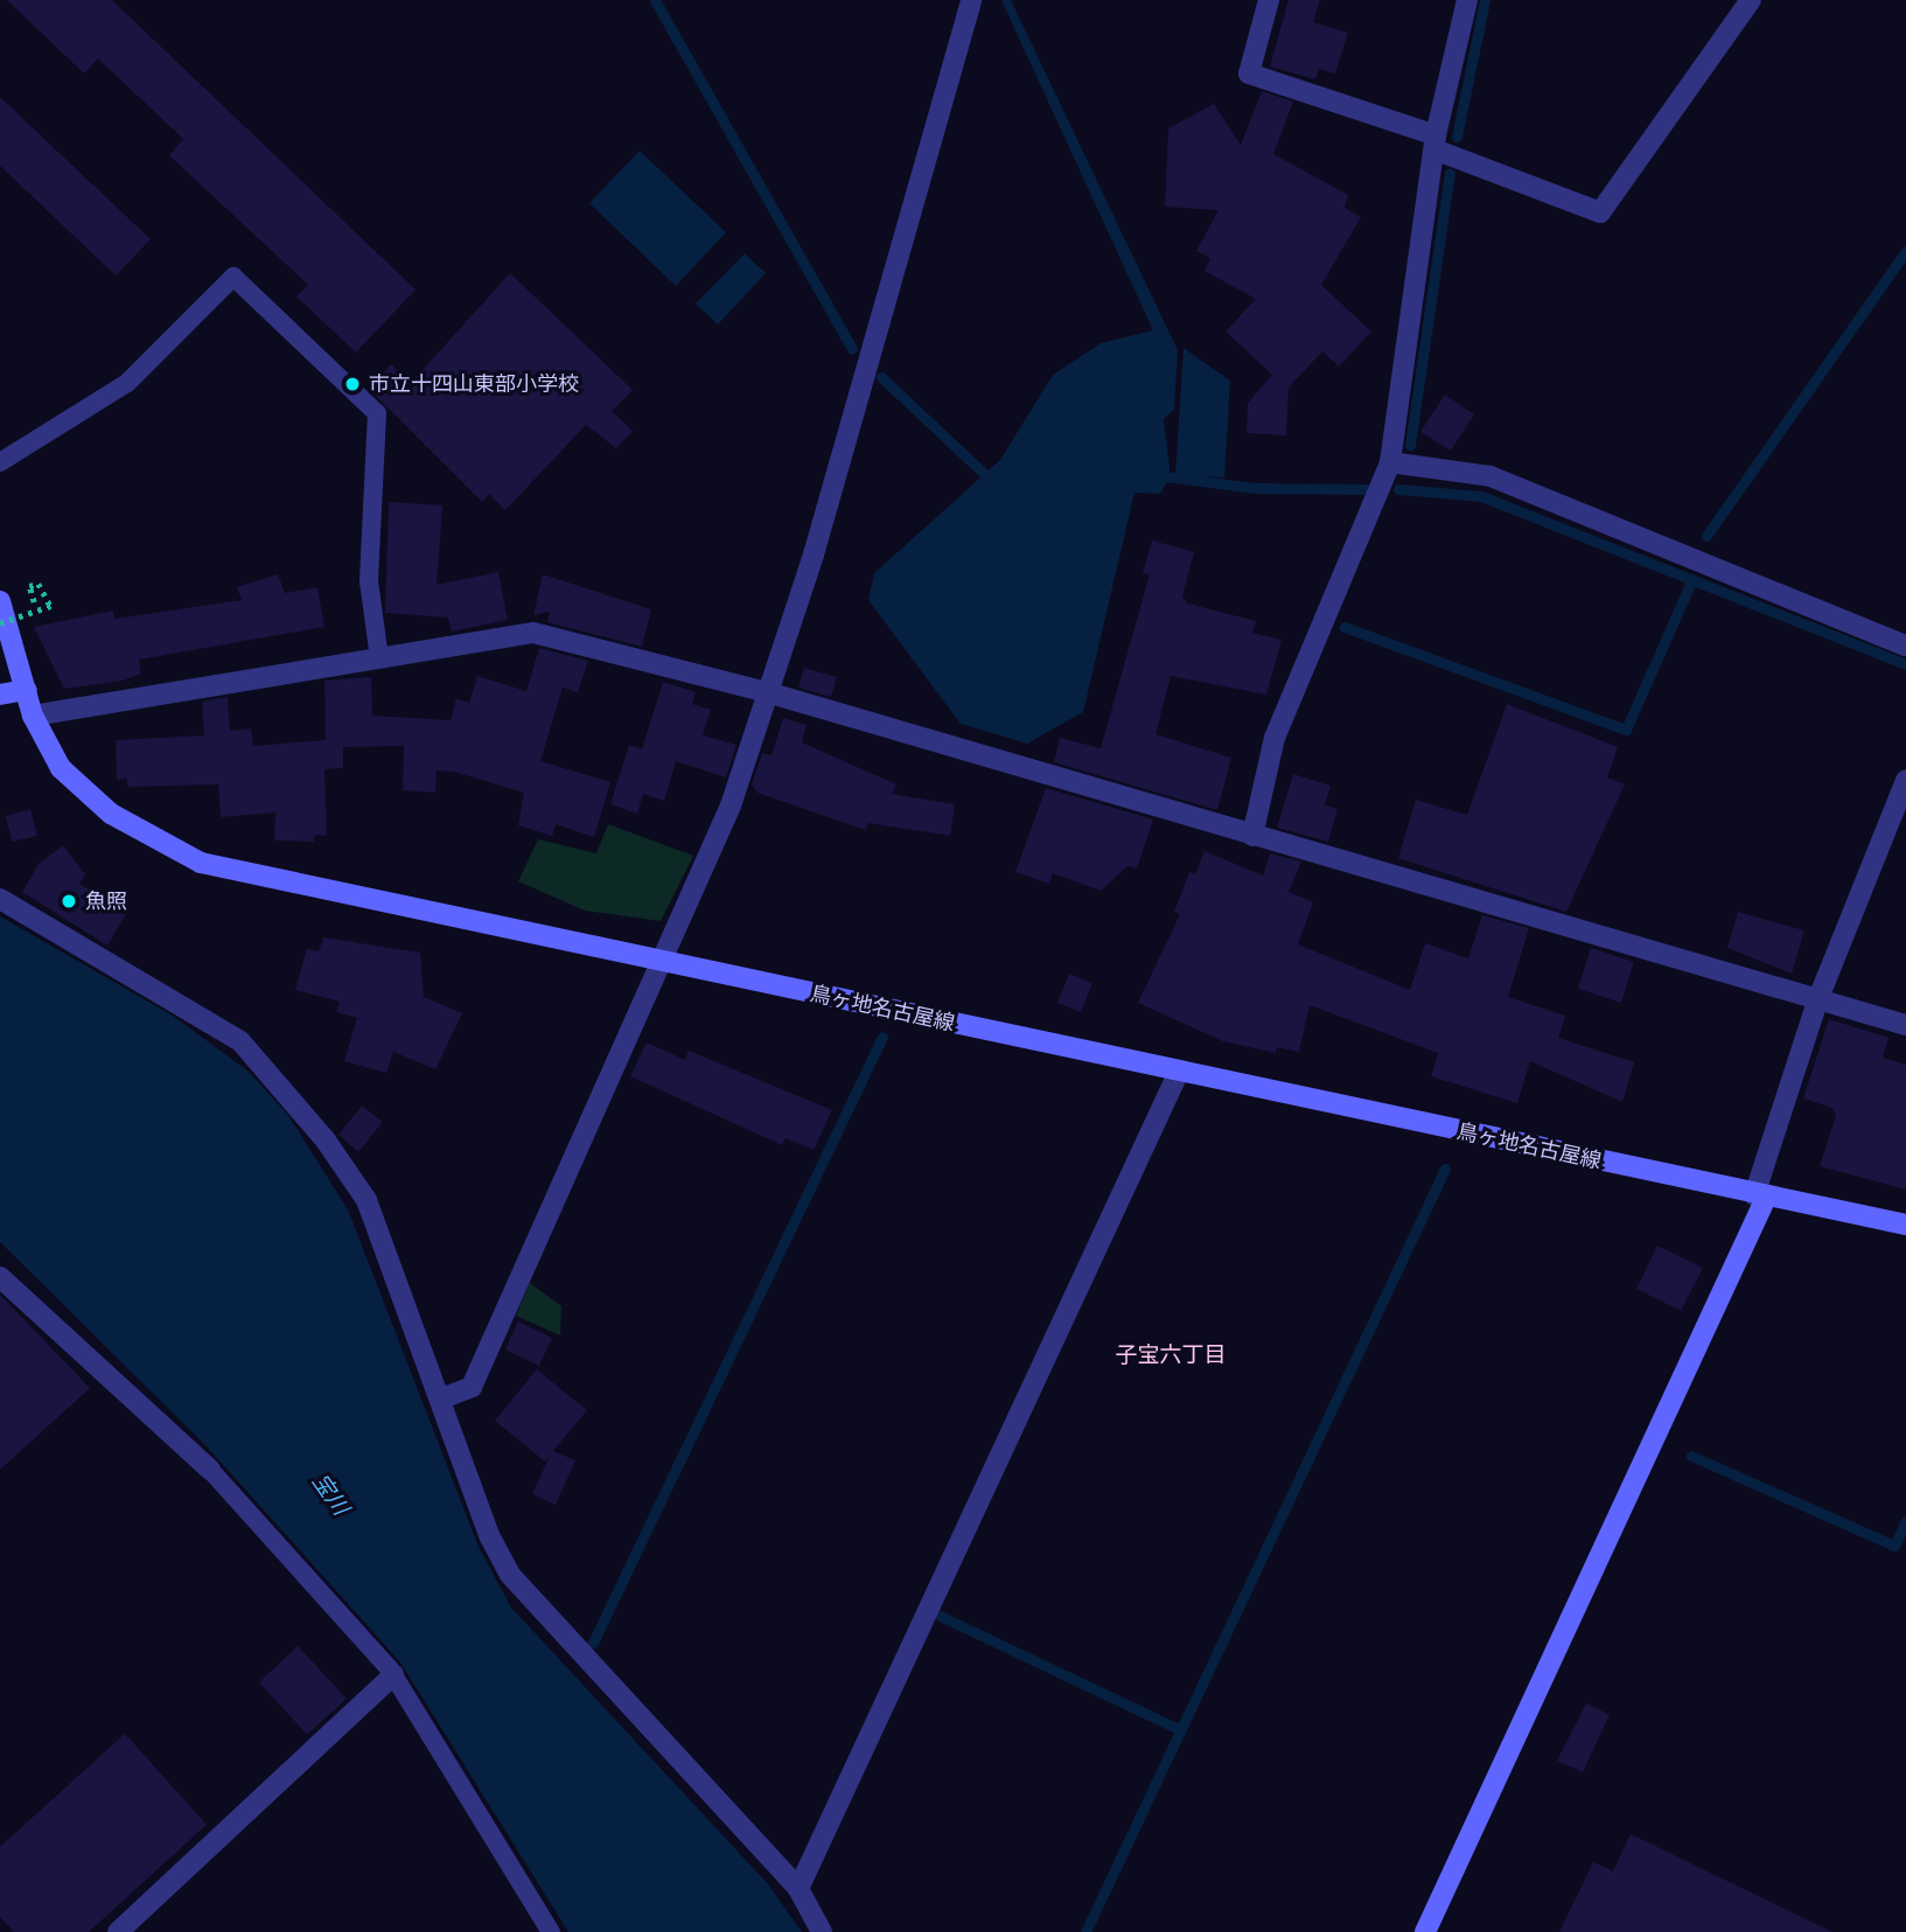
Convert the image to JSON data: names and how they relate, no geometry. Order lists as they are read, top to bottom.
{
  "streets": {
    "main road": ["鳥ヶ地名古屋線"]
  },
  "districts": ["子宝六丁目"],
  "water": ["宝川"],
  "places": ["市立十四山東部小学校", "魚照"]
}
